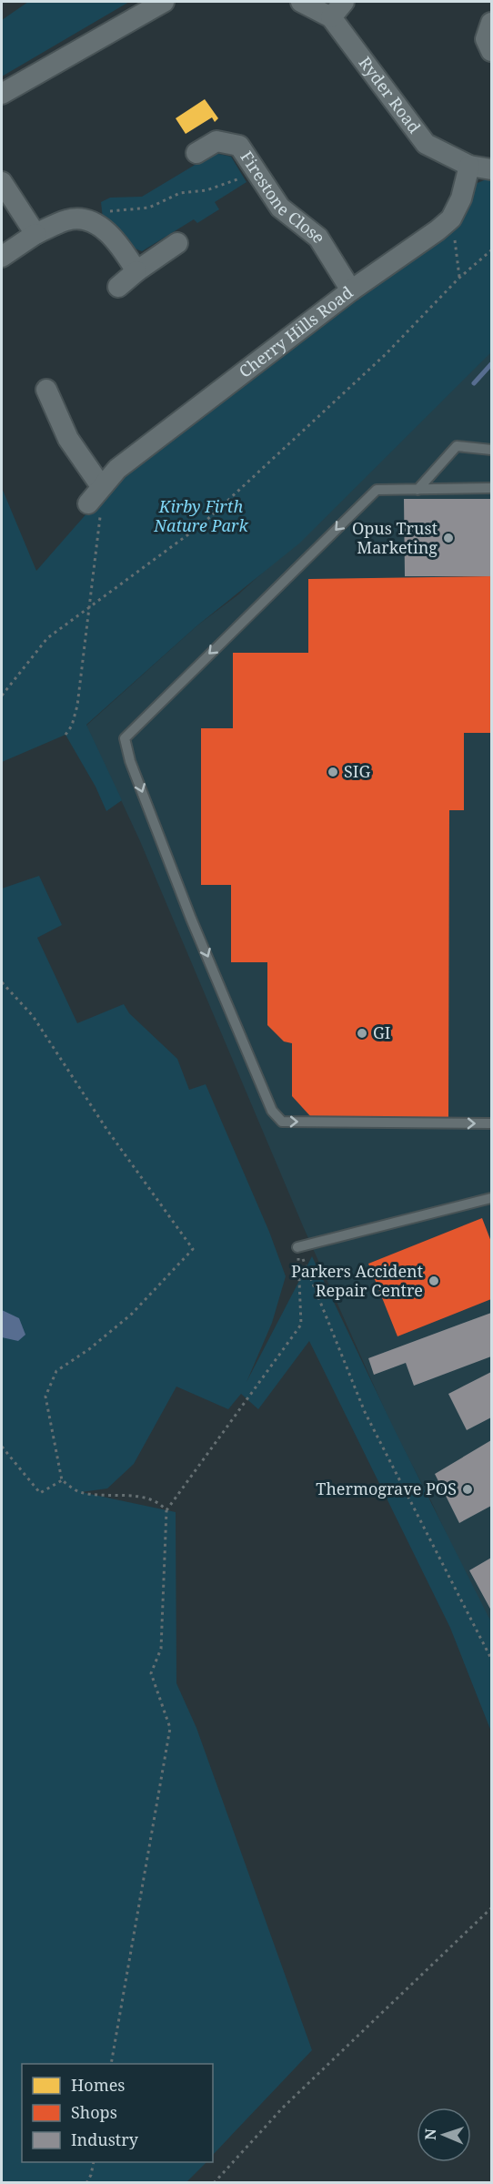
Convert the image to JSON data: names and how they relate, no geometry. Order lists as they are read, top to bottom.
{
  "streets": {
    "street": ["Ryder Road", "Firestone Close", "Cherry Hills Road"]
  },
  "crossings": [
    ["Ryder Road", "Cherry Hills Road"],
    ["Firestone Close", "Cherry Hills Road"]
  ],
  "parks": ["Kirby Firth Nature Park"],
  "places": [
    "Opus Trust Marketing",
    "SIG",
    "GI",
    "Parkers Accident Repair Centre",
    "Thermograve POS"
  ],
  "legend": ["Homes", "Shops", "Industry"],
  "north": "left"
}
